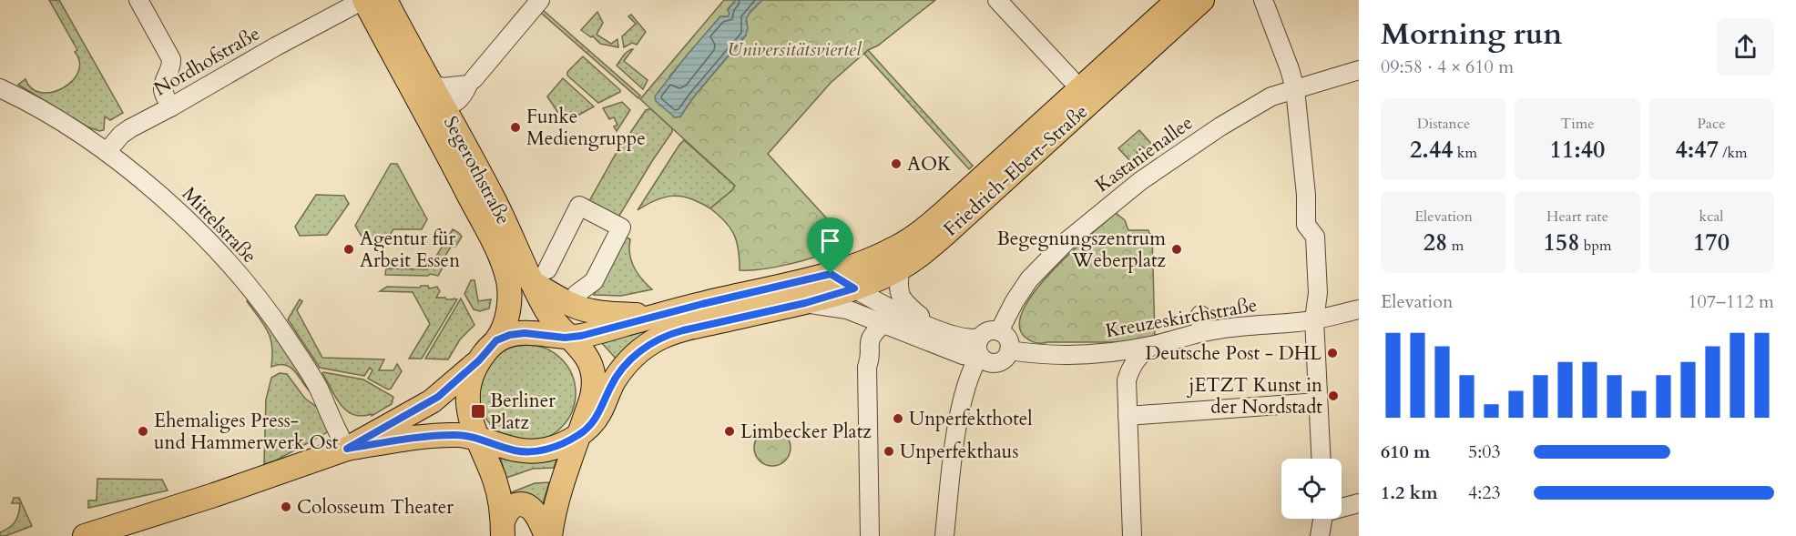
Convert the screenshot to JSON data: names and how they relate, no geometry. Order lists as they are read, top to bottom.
{
  "streets": {
    "main road": ["Segerothstraße", "Friedrich-Ebert-Straße"],
    "street": [
      "Nordhofstraße",
      "Kastanienallee",
      "Mittelstraße",
      "Kreuzeskirchstraße"
    ]
  },
  "crossings": [
    ["Nordhofstraße", "Segerothstraße"],
    ["Nordhofstraße", "Mittelstraße"],
    ["Kastanienallee", "Kreuzeskirchstraße"],
    ["Segerothstraße", "Friedrich-Ebert-Straße"]
  ],
  "parks": ["Universitätsviertel"],
  "places": {
    "other": [
      "Funke Mediengruppe",
      "AOK",
      "Agentur für Arbeit Essen",
      "Begegnungszentrum Weberplatz",
      "Deutsche Post - DHL",
      "jETZT Kunst in der Nordstadt",
      "Unperfekthotel",
      "Ehemaliges Press- und Hammerwerk Ost",
      "Limbecker Platz",
      "Unperfekthaus",
      "Colosseum Theater"
    ],
    "transit": ["Berliner Platz"]
  },
  "page": {
    "heading": ["Morning run", "09:58 · 4 × 610 m"],
    "stats": [
      ["Distance", "2.44 km"],
      ["Time", "11:40"],
      ["Pace", "4:47 /km"],
      ["Elevation", "28 m"],
      ["Heart rate", "158 bpm"],
      ["kcal", "170"]
    ],
    "chart": ["Elevation", "107–112 m"],
    "list": [
      {
        "name": "610 m",
        "note": "5:03"
      },
      {
        "name": "1.2 km",
        "note": "4:23"
      }
    ]
  }
}
